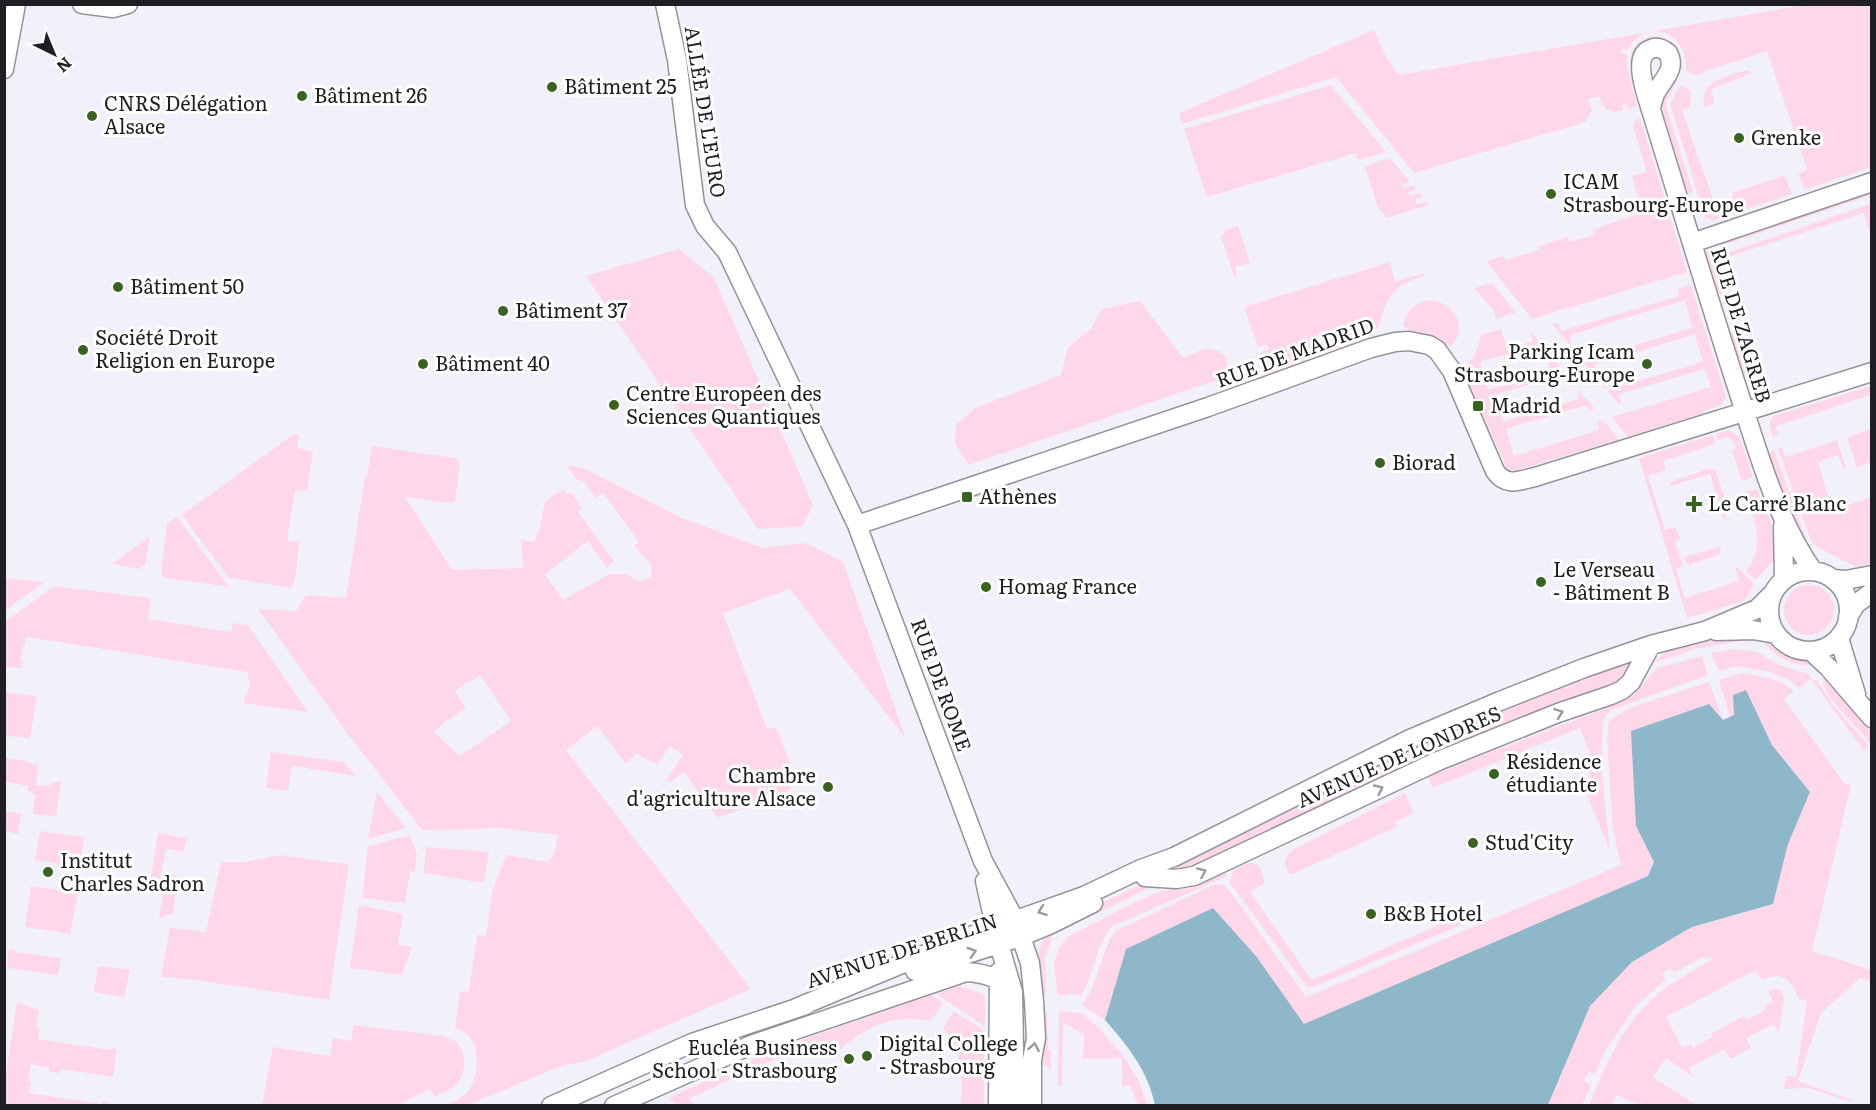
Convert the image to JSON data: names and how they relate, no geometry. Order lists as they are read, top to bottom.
{
  "streets": {
    "street": [
      "ALLÉE DE L'EURO",
      "RUE DE ZAGREB",
      "RUE DE MADRID",
      "RUE DE ROME",
      "AVENUE DE LONDRES",
      "AVENUE DE BERLIN"
    ]
  },
  "crossings": [
    ["ALLÉE DE L'EURO", "RUE DE MADRID"],
    ["ALLÉE DE L'EURO", "RUE DE ROME"],
    ["RUE DE ZAGREB", "RUE DE MADRID"],
    ["RUE DE ZAGREB", "AVENUE DE LONDRES"],
    ["RUE DE MADRID", "RUE DE ROME"],
    ["RUE DE ROME", "AVENUE DE LONDRES"],
    ["RUE DE ROME", "AVENUE DE BERLIN"],
    ["AVENUE DE LONDRES", "AVENUE DE BERLIN"]
  ],
  "places": {
    "other": [
      "Bâtiment 25",
      "Bâtiment 26",
      "CNRS Délégation Alsace",
      "Grenke",
      "ICAM Strasbourg-Europe",
      "Bâtiment 50",
      "Bâtiment 37",
      "Société Droit Religion en Europe",
      "Bâtiment 40",
      "Parking Icam Strasbourg-Europe",
      "Centre Européen des Sciences Quantiques",
      "Biorad",
      "Le Verseau - Bâtiment B",
      "Homag France",
      "Résidence étudiante",
      "Chambre d'agriculture Alsace",
      "Stud'City",
      "Institut Charles Sadron",
      "B&B Hotel",
      "Digital College - Strasbourg",
      "Eucléa Business School - Strasbourg"
    ],
    "transit": ["Madrid", "Athènes"],
    "health": ["Le Carré Blanc"]
  },
  "north": "bottom right"
}
